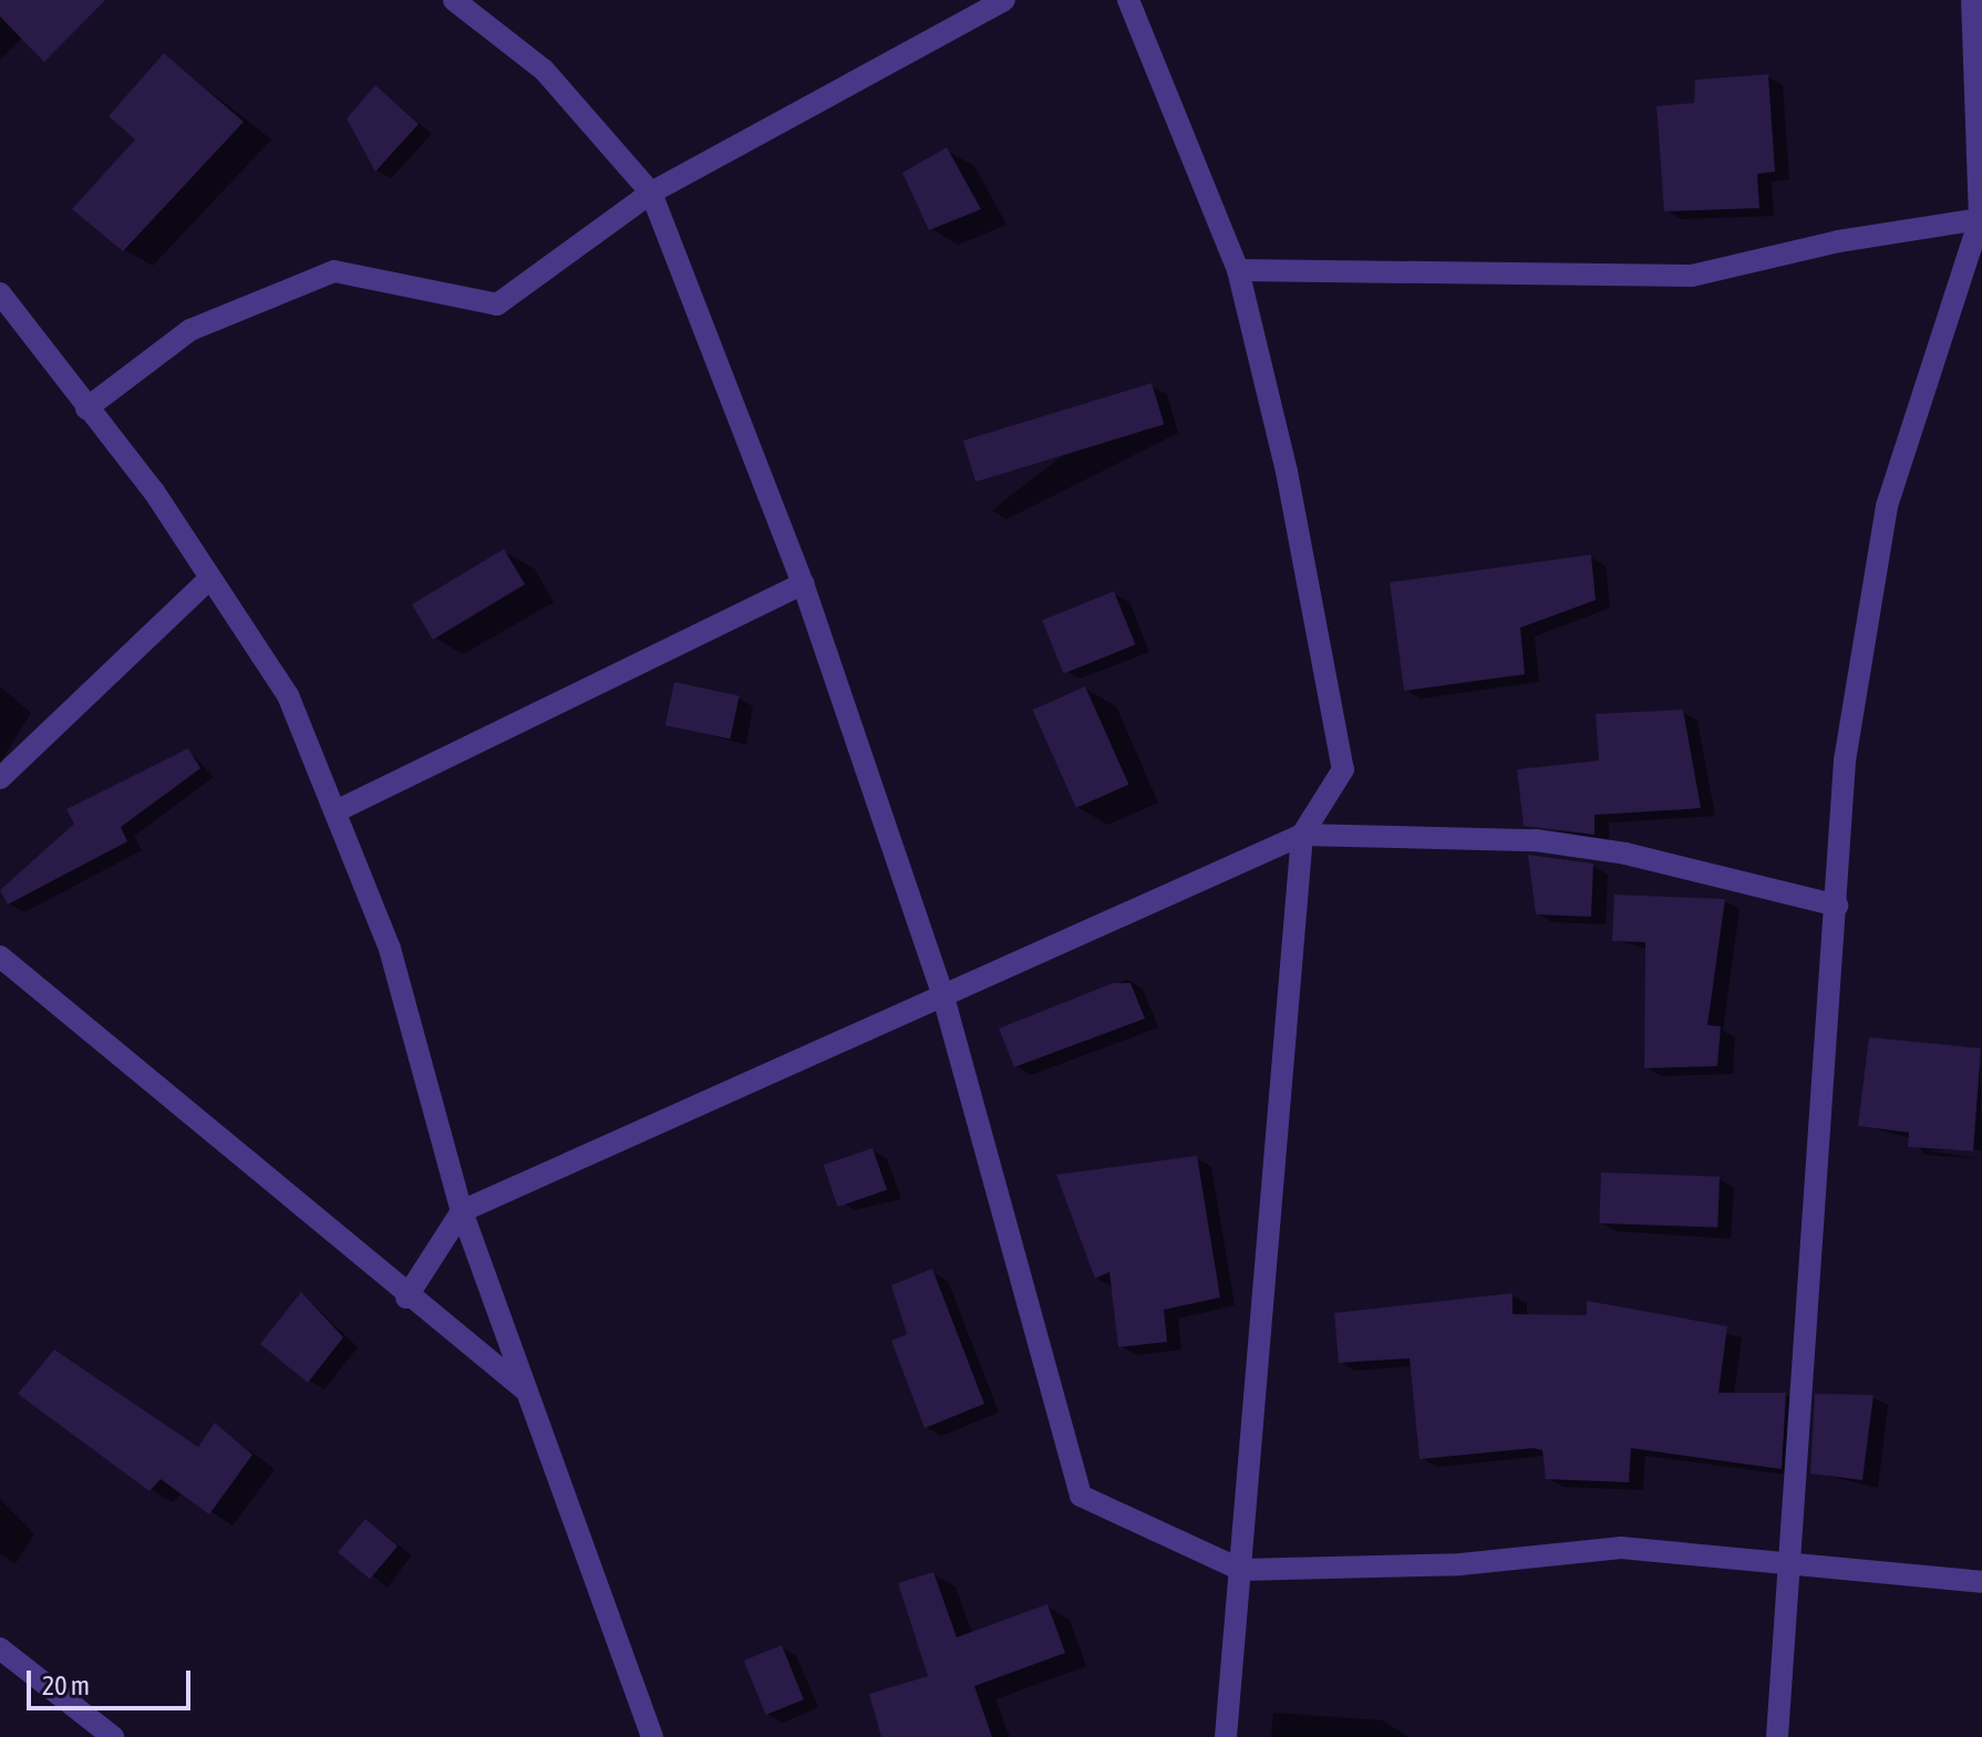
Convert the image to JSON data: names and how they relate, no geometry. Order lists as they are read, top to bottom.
{
  "scale_bar": "20 m"
}
